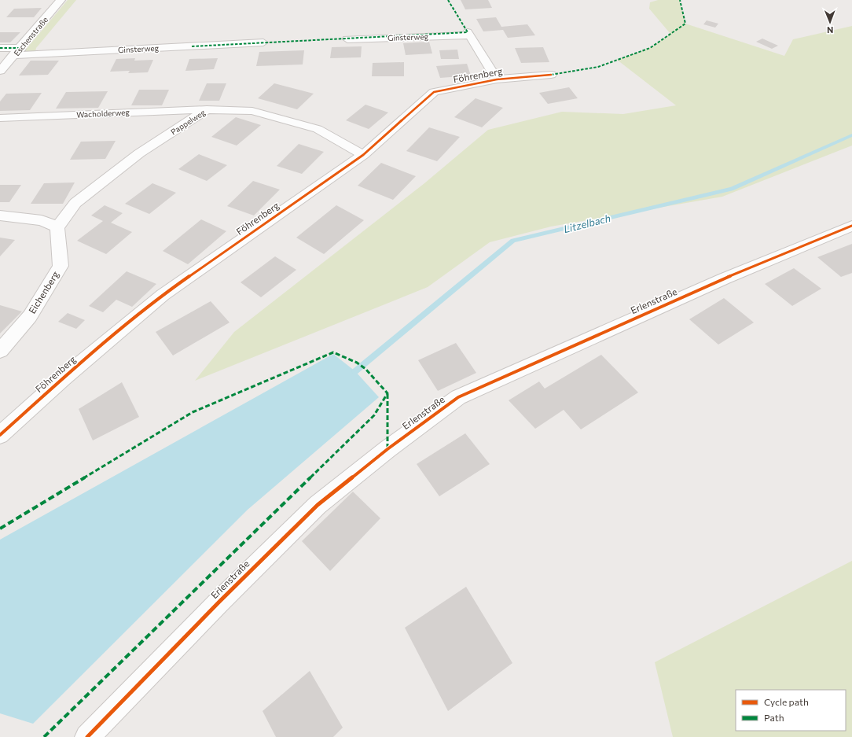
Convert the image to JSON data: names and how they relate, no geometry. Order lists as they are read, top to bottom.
{
  "streets": {
    "street": [
      "Eschenstraße",
      "Ginsterweg",
      "Föhrenberg",
      "Wacholderweg",
      "Pappelweg",
      "Eichenberg",
      "Erlenstraße"
    ]
  },
  "crossings": [
    ["Eschenstraße", "Ginsterweg"],
    ["Ginsterweg", "Föhrenberg"],
    ["Föhrenberg", "Pappelweg"],
    ["Wacholderweg", "Pappelweg"],
    ["Pappelweg", "Eichenberg"]
  ],
  "water": ["Litzelbach"],
  "legend": ["Cycle path", "Path"],
  "north": "bottom"
}
